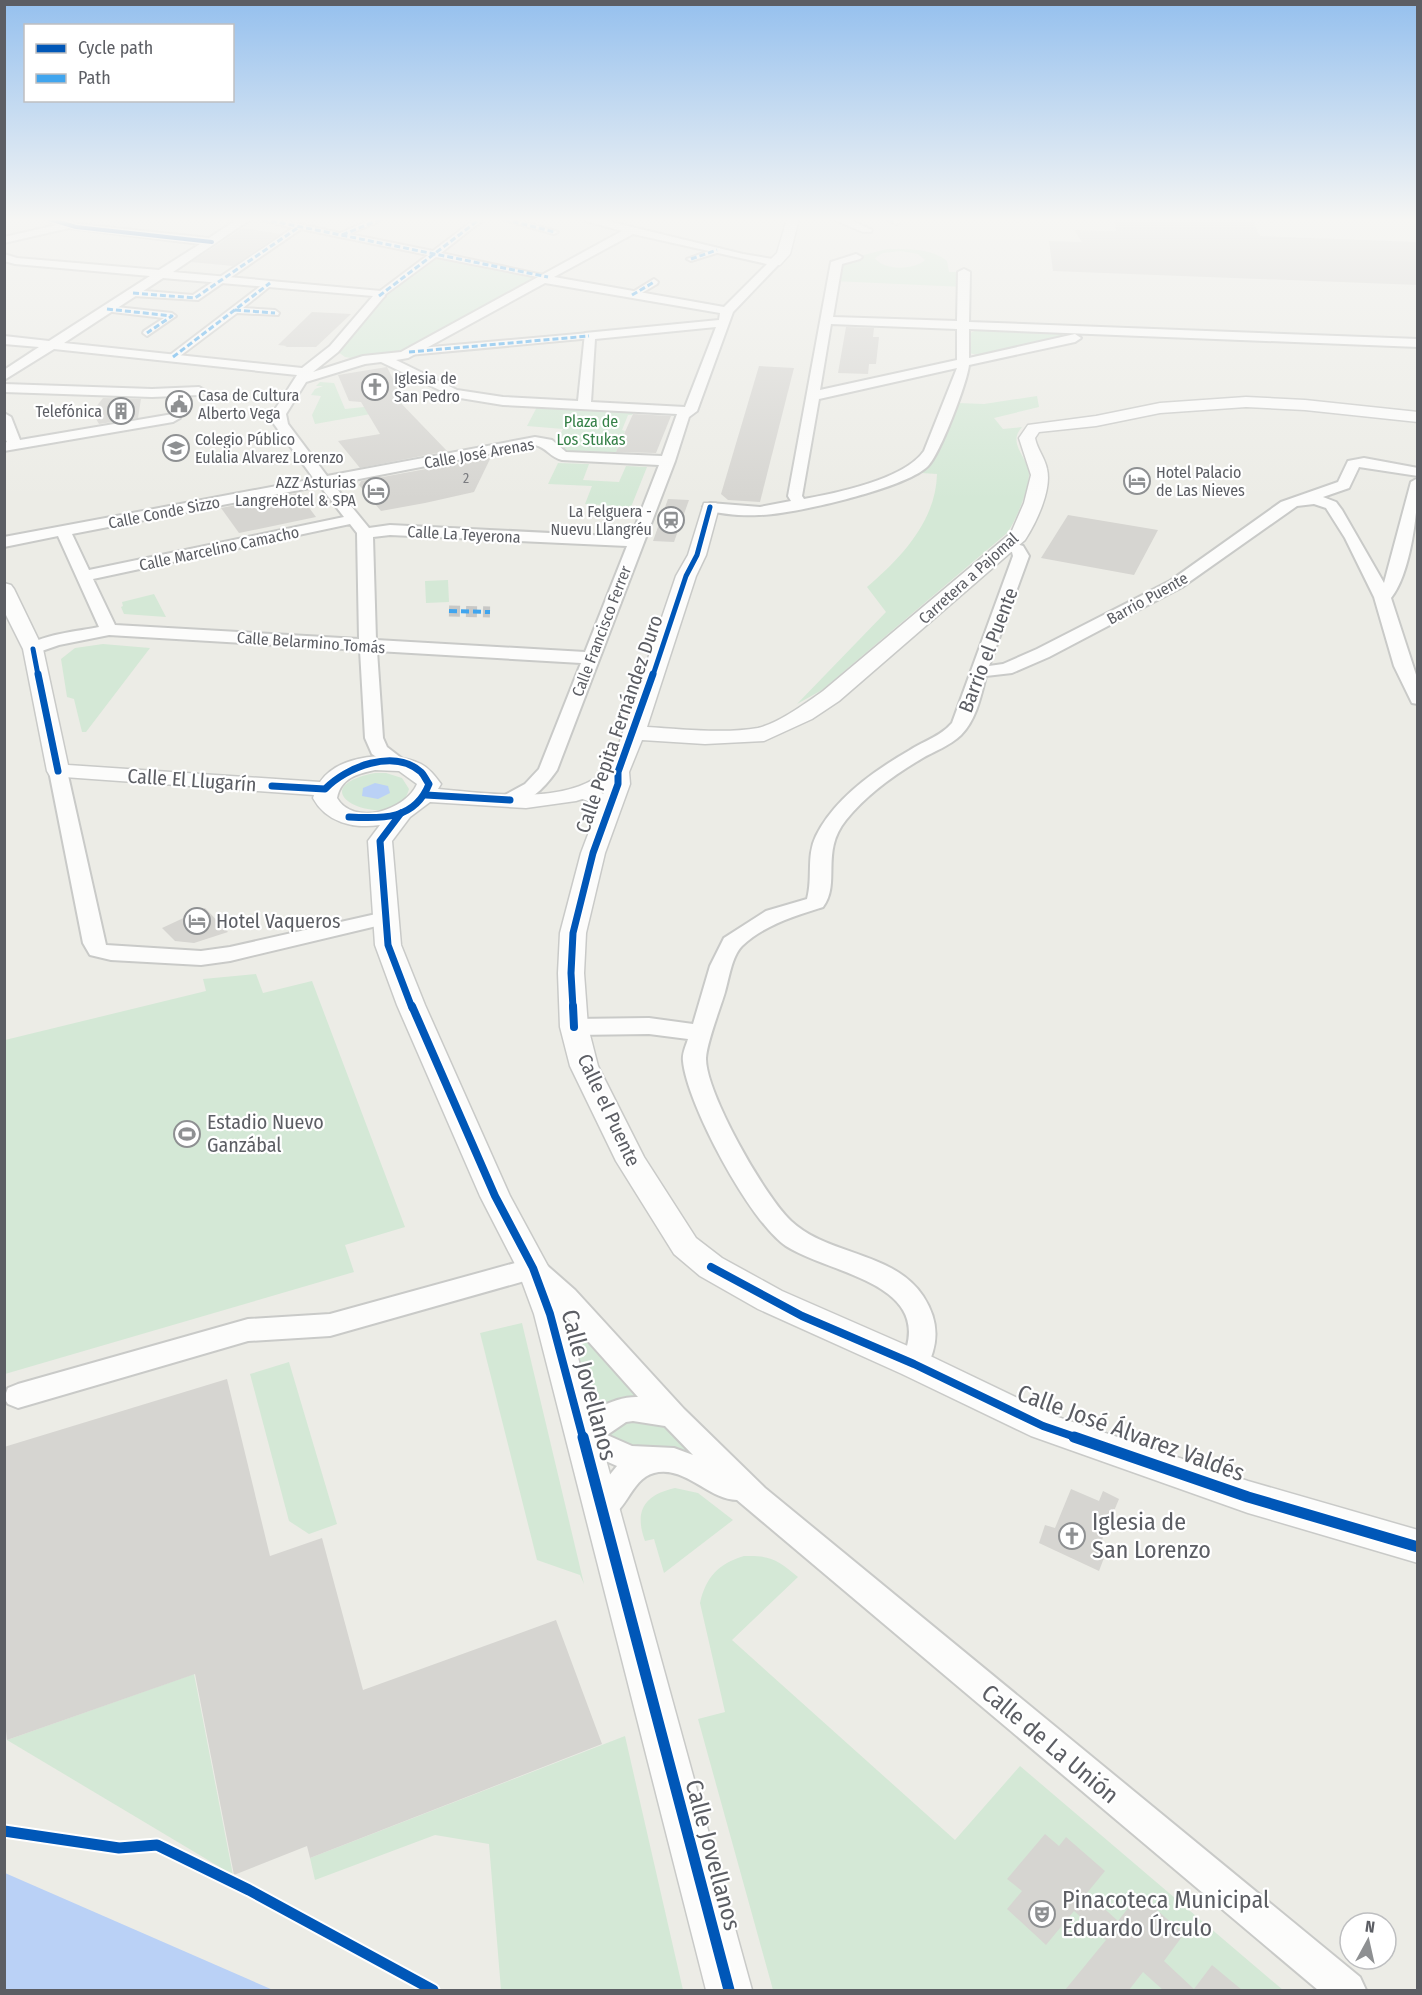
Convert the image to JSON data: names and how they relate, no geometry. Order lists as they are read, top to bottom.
{
  "streets": {
    "street": [
      "Calle José Arenas",
      "Calle Conde Sizzo",
      "Calle La Teyerona",
      "Calle Marcelino Camacho",
      "Carretera a Pajomal",
      "Barrio Puente",
      "Calle Francisco Ferrer",
      "Calle Belarmino Tomás",
      "Barrio el Puente",
      "Calle Pepita Fernández Duro",
      "Calle El Llugarín",
      "Calle el Puente",
      "Calle Jovellanos",
      "Calle José Álvarez Valdés",
      "Calle de La Unión"
    ]
  },
  "crossings": [
    ["Calle José Arenas", "Calle Conde Sizzo"],
    ["Calle José Arenas", "Calle Francisco Ferrer"],
    ["Calle La Teyerona", "Calle Francisco Ferrer"],
    ["Carretera a Pajomal", "Barrio el Puente"],
    ["Carretera a Pajomal", "Calle Pepita Fernández Duro"],
    ["Barrio Puente", "Barrio el Puente"],
    ["Calle Francisco Ferrer", "Calle Belarmino Tomás"],
    ["Barrio el Puente", "Calle el Puente"],
    ["Calle Pepita Fernández Duro", "Calle el Puente"],
    ["Calle el Puente", "Calle José Álvarez Valdés"],
    ["Calle Jovellanos", "Calle de La Unión"]
  ],
  "parks": ["Plaza de Los Stukas"],
  "places": {
    "church": ["Iglesia de San Pedro", "Iglesia de San Lorenzo"],
    "public building": ["Casa de Cultura Alberto Vega"],
    "building": ["Telefónica"],
    "school or university": ["Colegio Público Eulalia Alvarez Lorenzo"],
    "hotel": ["Hotel Palacio de Las Nieves", "AZZ Asturias LangreHotel & SPA", "Hotel Vaqueros"],
    "station": ["La Felguera - Nuevu Llangréu"],
    "sports": ["Estadio Nuevo Ganzábal"],
    "theatre": ["Pinacoteca Municipal Eduardo Úrculo"]
  },
  "house_numbers": ["2"],
  "legend": ["Cycle path", "Path"],
  "north": "top"
}
